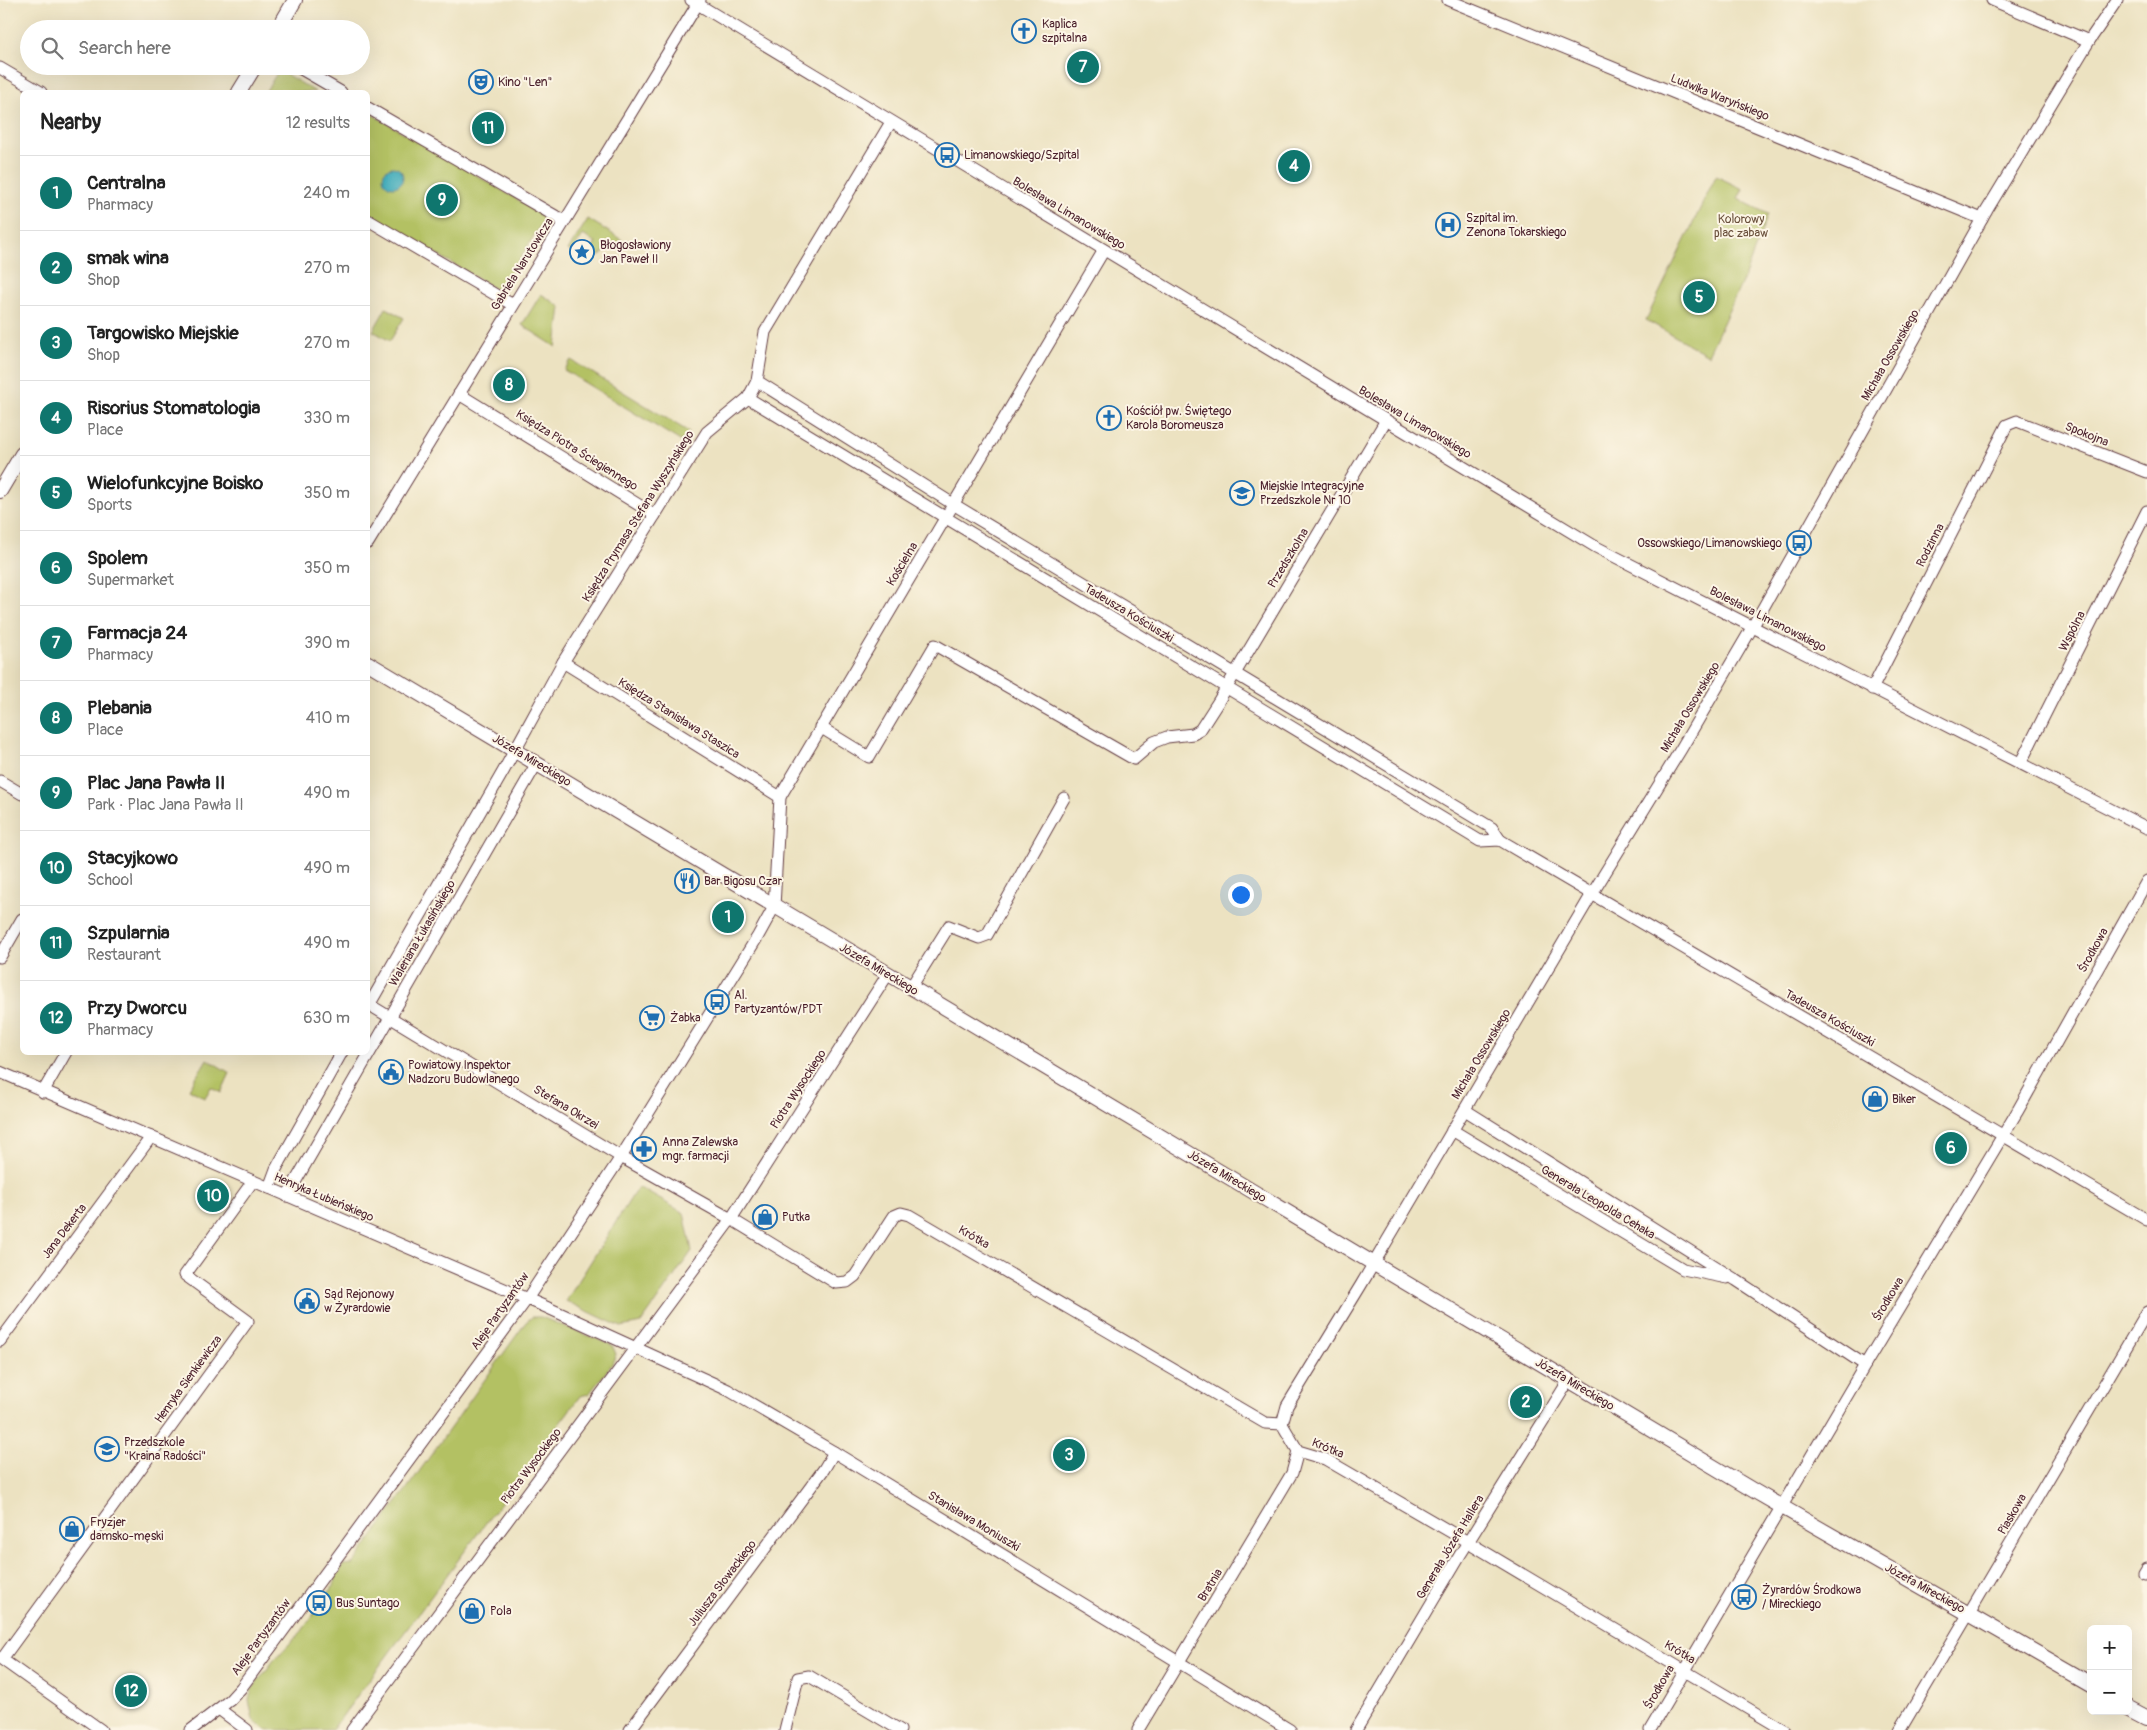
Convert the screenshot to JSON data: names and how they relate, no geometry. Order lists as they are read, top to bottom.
{
  "streets": {
    "street": [
      "Ludwika Waryńskiego",
      "Bolesława Limanowskiego",
      "Gabriela Narutowicza",
      "Michała Ossowskiego",
      "Spokojna",
      "Księdza Piotra Ściegiennego",
      "Księdza Prymasa Stefana Wyszyńskiego",
      "Rodzinna",
      "Przedszkolna",
      "Kościelna",
      "Tadeusza Kościuszki",
      "Wspólna",
      "Księdza Stanisława Staszica",
      "Józefa Mireckiego",
      "Waleriana Łukasińskiego",
      "Środkowa",
      "Piotra Wysockiego",
      "Stefana Okrzei",
      "Henryka Łubieńskiego",
      "Generała Leopolda Cehaka",
      "Jana Dekerta",
      "Krótka",
      "Aleje Partyzantów",
      "Henryka Sienkiewicza",
      "Piaskowa",
      "Stanisława Moniuszki",
      "Generała Józefa Hallera",
      "Juliusza Słowackiego",
      "Bratnia"
    ]
  },
  "crossings": [
    ["Ludwika Waryńskiego", "Michała Ossowskiego"],
    ["Bolesława Limanowskiego", "Gabriela Narutowicza"],
    ["Bolesława Limanowskiego", "Michała Ossowskiego"],
    ["Bolesława Limanowskiego", "Księdza Prymasa Stefana Wyszyńskiego"],
    ["Bolesława Limanowskiego", "Rodzinna"],
    ["Bolesława Limanowskiego", "Przedszkolna"],
    ["Bolesława Limanowskiego", "Kościelna"],
    ["Bolesława Limanowskiego", "Wspólna"],
    ["Gabriela Narutowicza", "Księdza Piotra Ściegiennego"],
    ["Michała Ossowskiego", "Tadeusza Kościuszki"],
    ["Michała Ossowskiego", "Józefa Mireckiego"],
    ["Michała Ossowskiego", "Generała Leopolda Cehaka"],
    ["Michała Ossowskiego", "Krótka"],
    ["Spokojna", "Rodzinna"],
    ["Księdza Piotra Ściegiennego", "Księdza Prymasa Stefana Wyszyńskiego"],
    ["Księdza Prymasa Stefana Wyszyńskiego", "Tadeusza Kościuszki"],
    ["Księdza Prymasa Stefana Wyszyńskiego", "Księdza Stanisława Staszica"],
    ["Księdza Prymasa Stefana Wyszyńskiego", "Józefa Mireckiego"],
    ["Księdza Prymasa Stefana Wyszyńskiego", "Waleriana Łukasińskiego"],
    ["Przedszkolna", "Kościelna"],
    ["Przedszkolna", "Tadeusza Kościuszki"],
    ["Kościelna", "Tadeusza Kościuszki"],
    ["Kościelna", "Księdza Stanisława Staszica"],
    ["Kościelna", "Józefa Mireckiego"],
    ["Kościelna", "Aleje Partyzantów"],
    ["Tadeusza Kościuszki", "Środkowa"],
    ["Józefa Mireckiego", "Waleriana Łukasińskiego"],
    ["Józefa Mireckiego", "Środkowa"],
    ["Józefa Mireckiego", "Piotra Wysockiego"],
    ["Józefa Mireckiego", "Aleje Partyzantów"],
    ["Józefa Mireckiego", "Piaskowa"],
    ["Józefa Mireckiego", "Generała Józefa Hallera"],
    ["Waleriana Łukasińskiego", "Stefana Okrzei"],
    ["Waleriana Łukasińskiego", "Henryka Łubieńskiego"],
    ["Środkowa", "Generała Leopolda Cehaka"],
    ["Środkowa", "Krótka"],
    ["Piotra Wysockiego", "Henryka Łubieńskiego"],
    ["Piotra Wysockiego", "Krótka"],
    ["Piotra Wysockiego", "Stanisława Moniuszki"],
    ["Stefana Okrzei", "Aleje Partyzantów"],
    ["Henryka Łubieńskiego", "Jana Dekerta"],
    ["Henryka Łubieńskiego", "Aleje Partyzantów"],
    ["Henryka Łubieńskiego", "Henryka Sienkiewicza"],
    ["Henryka Łubieńskiego", "Stanisława Moniuszki"],
    ["Krótka", "Generała Józefa Hallera"],
    ["Krótka", "Bratnia"],
    ["Stanisława Moniuszki", "Juliusza Słowackiego"],
    ["Stanisława Moniuszki", "Bratnia"]
  ],
  "parks": ["Kolorowy plac zabaw"],
  "places": {
    "church": ["Kaplica szpitalna", "Kościół pw. Świętego Karola Boromeusza"],
    "theatre": ["Kino \"Len\""],
    "bus stop": [
      "Limanowskiego/Szpital",
      "Ossowskiego/Limanowskiego",
      "Al. Partyzantów/PDT",
      "Żyrardów Środkowa / Mireckiego",
      "Bus Suntago"
    ],
    "hospital": ["Szpital im. Zenona Tokarskiego"],
    "place": ["Błogosławiony Jan Paweł II"],
    "school or university": ["Miejskie Integracyjne Przedszkole Nr 10", "Przedszkole \"Kraina Radości\""],
    "restaurant": ["Bar Bigosu Czar"],
    "supermarket": ["Żabka"],
    "public building": ["Powiatowy Inspektor Nadzoru Budowlanego", "Sąd Rejonowy w Żyrardowie"],
    "shop": [
      "Biker",
      "Putka",
      "Fryzjer damsko-męski",
      "Pola"
    ],
    "pharmacy": ["Anna Zalewska mgr. farmacji"]
  },
  "page": {
    "search": "Search here",
    "pins": [
      "7",
      "11",
      "4",
      "9",
      "5",
      "8",
      "1",
      "6",
      "10",
      "2",
      "3",
      "12"
    ],
    "heading": ["Nearby", "12 results"],
    "list": [
      {
        "mark": "1",
        "name": "Centralna",
        "note": "Pharmacy",
        "value": "240 m"
      },
      {
        "mark": "2",
        "name": "smak wina",
        "note": "Shop",
        "value": "270 m"
      },
      {
        "mark": "3",
        "name": "Targowisko Miejskie",
        "note": "Shop",
        "value": "270 m"
      },
      {
        "mark": "4",
        "name": "Risorius Stomatologia",
        "note": "Place",
        "value": "330 m"
      },
      {
        "mark": "5",
        "name": "Wielofunkcyjne Boisko",
        "note": "Sports",
        "value": "350 m"
      },
      {
        "mark": "6",
        "name": "Spolem",
        "note": "Supermarket",
        "value": "350 m"
      },
      {
        "mark": "7",
        "name": "Farmacja 24",
        "note": "Pharmacy",
        "value": "390 m"
      },
      {
        "mark": "8",
        "name": "Plebania",
        "note": "Place",
        "value": "410 m"
      },
      {
        "mark": "9",
        "name": "Plac Jana Pawła II",
        "note": "Park · Plac Jana Pawła II",
        "value": "490 m"
      },
      {
        "mark": "10",
        "name": "Stacyjkowo",
        "note": "School",
        "value": "490 m"
      },
      {
        "mark": "11",
        "name": "Szpularnia",
        "note": "Restaurant",
        "value": "490 m"
      },
      {
        "mark": "12",
        "name": "Przy Dworcu",
        "note": "Pharmacy",
        "value": "630 m"
      }
    ],
    "map_buttons": ["+", "−"]
  }
}
